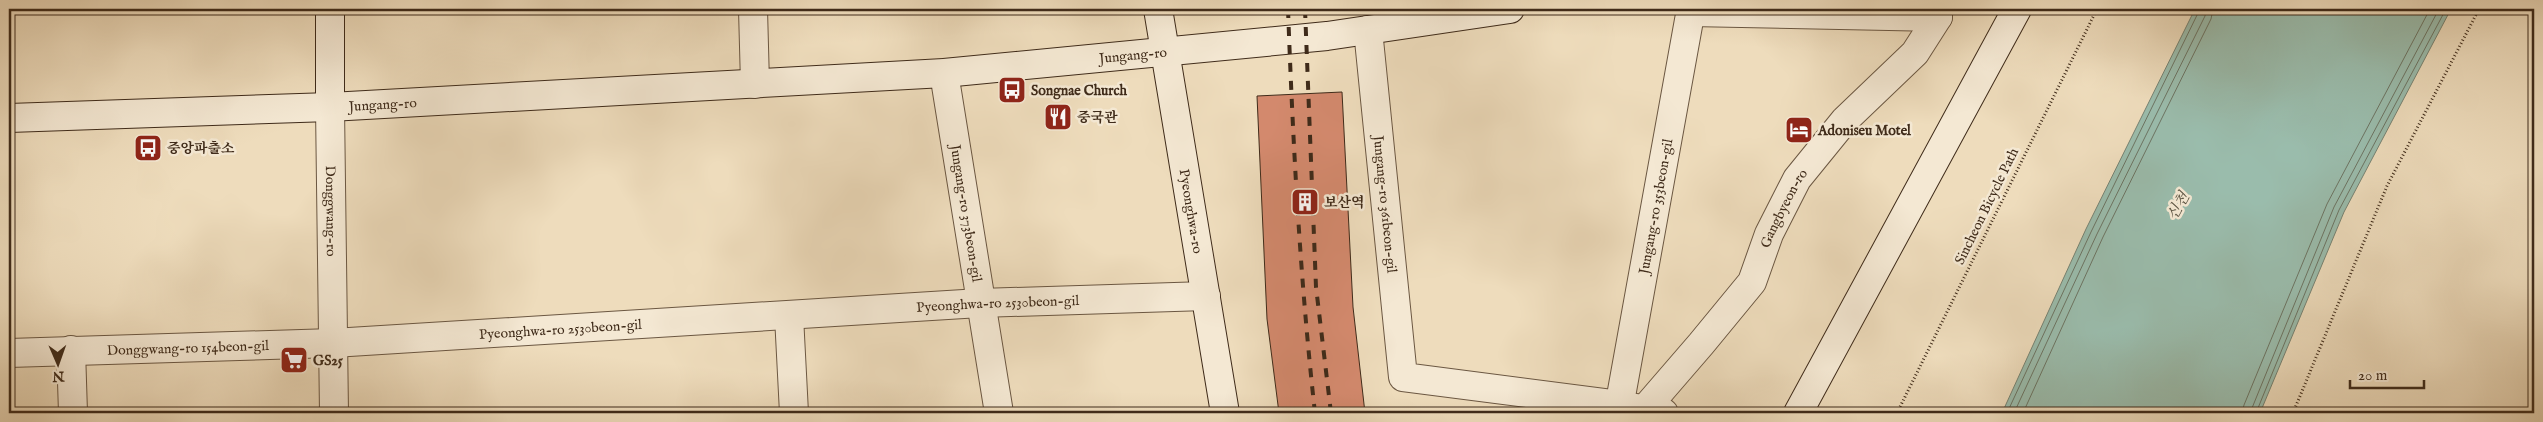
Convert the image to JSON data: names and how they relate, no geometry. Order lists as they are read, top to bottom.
{
  "streets": {
    "street": [
      "Jungang-ro",
      "Jungang-ro 361beon-gil",
      "Jungang-ro 353beon-gil",
      "Gangbyeon-ro",
      "Donggwang-ro",
      "Pyeonghwa-ro",
      "Jungang-ro 373beon-gil",
      "Pyeonghwa-ro 2530beon-gil",
      "Donggwang-ro 154beon-gil"
    ],
    "path": ["Sincheon Bicycle Path"]
  },
  "crossings": [
    ["Jungang-ro", "Jungang-ro 361beon-gil"],
    ["Jungang-ro", "Donggwang-ro"],
    ["Jungang-ro", "Pyeonghwa-ro"],
    ["Jungang-ro", "Jungang-ro 373beon-gil"],
    ["Jungang-ro 361beon-gil", "Jungang-ro 353beon-gil"],
    ["Jungang-ro 361beon-gil", "Gangbyeon-ro"],
    ["Jungang-ro 353beon-gil", "Gangbyeon-ro"],
    ["Donggwang-ro", "Pyeonghwa-ro 2530beon-gil"],
    ["Donggwang-ro", "Donggwang-ro 154beon-gil"],
    ["Pyeonghwa-ro", "Pyeonghwa-ro 2530beon-gil"],
    ["Jungang-ro 373beon-gil", "Pyeonghwa-ro 2530beon-gil"],
    ["Pyeonghwa-ro 2530beon-gil", "Donggwang-ro 154beon-gil"]
  ],
  "water": ["신천"],
  "places": {
    "bus stop": ["Songnae Church", "중앙파출소"],
    "restaurant": ["중국관"],
    "hotel": ["Adoniseu Motel"],
    "building": ["보산역"],
    "supermarket": ["GS25"]
  },
  "scale_bar": "20 m",
  "north": "bottom"
}
